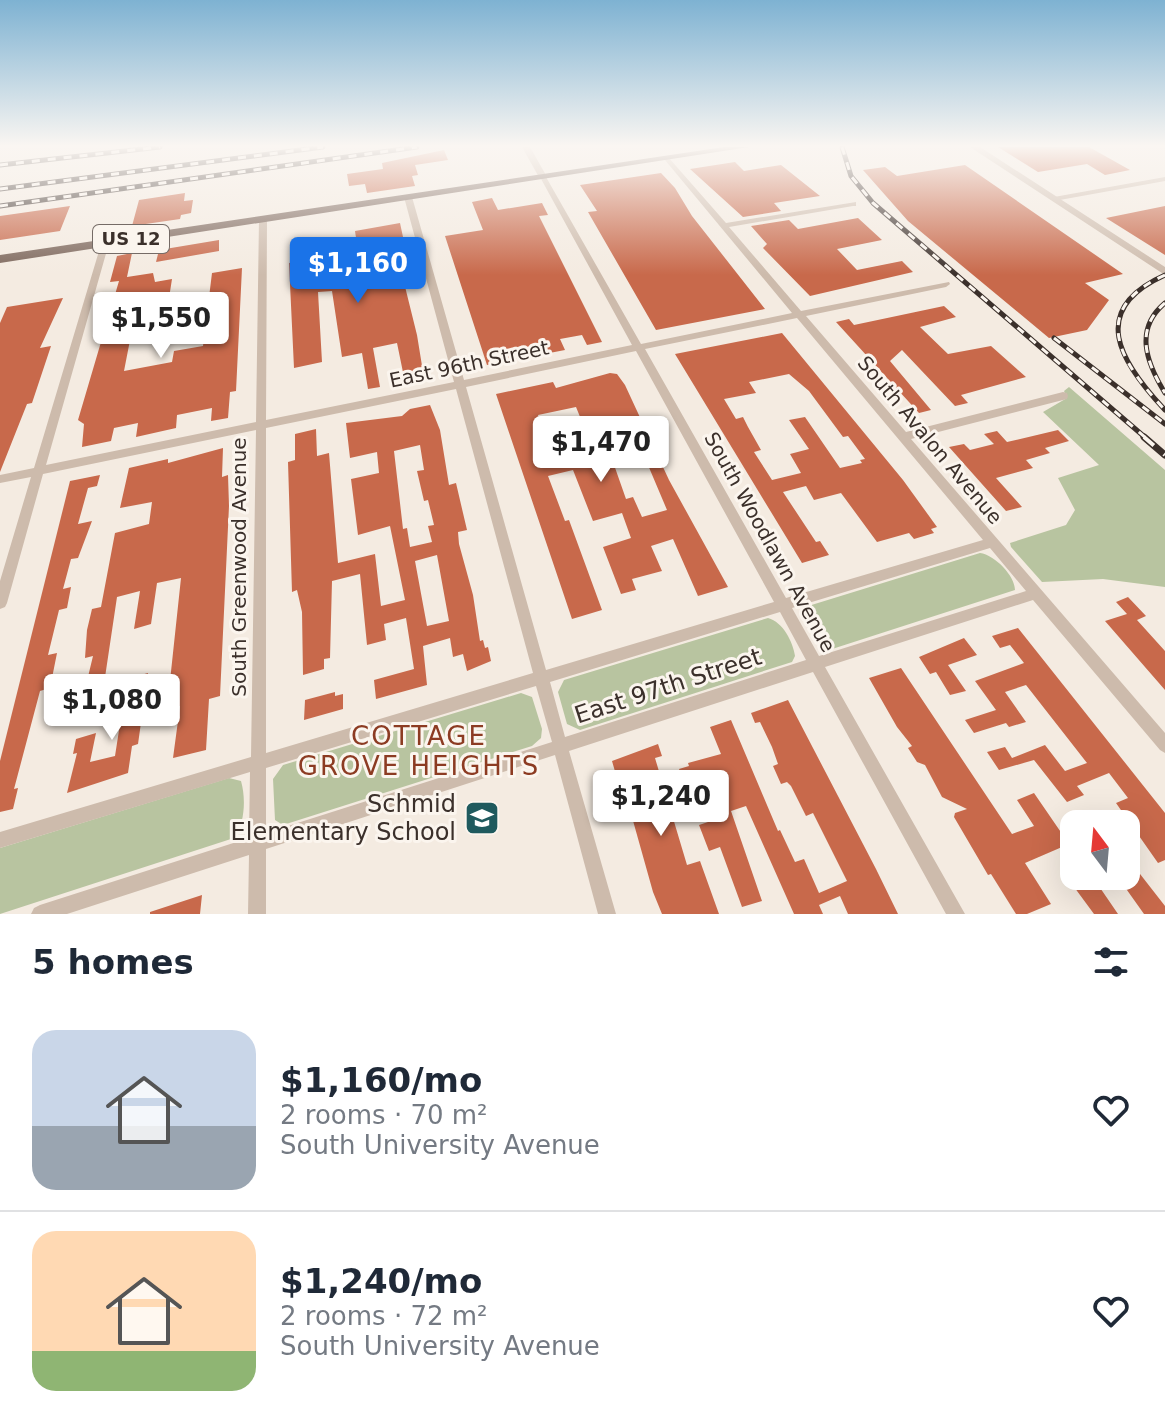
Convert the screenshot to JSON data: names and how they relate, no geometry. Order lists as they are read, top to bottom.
{
  "streets": {
    "main road": ["US 12"],
    "street": [
      "East 96th Street",
      "South Avalon Avenue",
      "South Woodlawn Avenue",
      "South Greenwood Avenue",
      "East 97th Street"
    ]
  },
  "crossings": [
    ["US 12", "South Greenwood Avenue"],
    ["East 96th Street", "South Avalon Avenue"],
    ["East 96th Street", "South Woodlawn Avenue"],
    ["East 96th Street", "South Greenwood Avenue"],
    ["South Avalon Avenue", "East 97th Street"],
    ["South Woodlawn Avenue", "East 97th Street"],
    ["South Greenwood Avenue", "East 97th Street"]
  ],
  "districts": ["COTTAGE GROVE HEIGHTS"],
  "places": {
    "school or university": ["Schmid Elementary School"]
  },
  "north": "top",
  "page": {
    "price": [
      "$1,160",
      "$1,550",
      "$1,470",
      "$1,080",
      "$1,240"
    ],
    "heading": "5 homes",
    "list": [
      {
        "name": "$1,160/mo",
        "note": "2 rooms · 70 m² · South University Avenue"
      },
      {
        "name": "$1,240/mo",
        "note": "2 rooms · 72 m² · South University Avenue"
      }
    ]
  }
}
